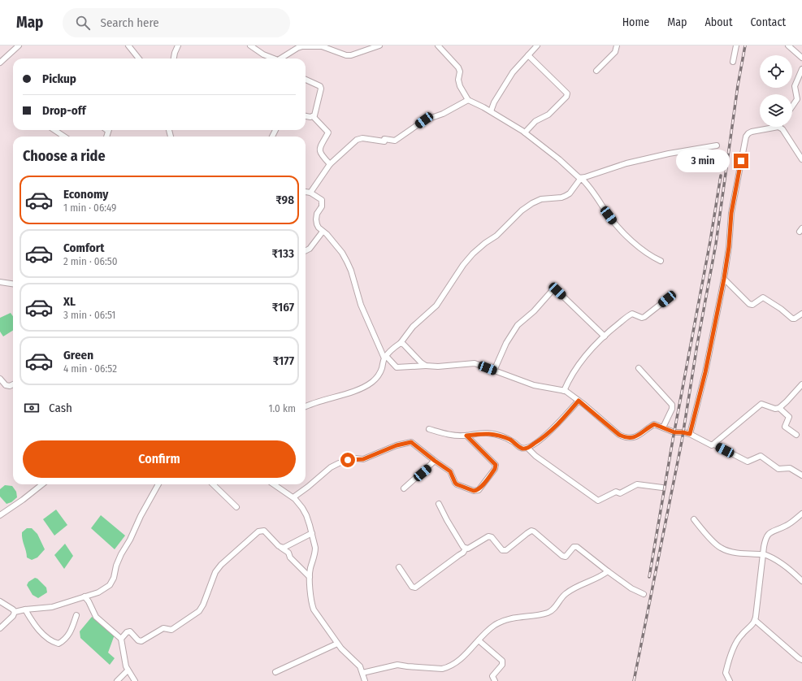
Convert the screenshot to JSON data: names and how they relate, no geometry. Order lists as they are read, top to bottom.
{
  "page": {
    "header": "Map",
    "search": "Search here",
    "nav": [
      "Home",
      "Map",
      "About",
      "Contact"
    ],
    "banner": ["Pickup", "Drop-off"],
    "heading": "Choose a ride",
    "bubble": "3 min",
    "list": [
      {
        "name": "Economy",
        "note": "1 min · 06:49",
        "value": "₹98"
      },
      {
        "name": "Comfort",
        "note": "2 min · 06:50",
        "value": "₹133"
      },
      {
        "name": "XL",
        "note": "3 min · 06:51",
        "value": "₹167"
      },
      {
        "name": "Green",
        "note": "4 min · 06:52",
        "value": "₹177"
      }
    ],
    "pay": ["Cash", "1.0 km"],
    "buttons": "Confirm"
  }
}
